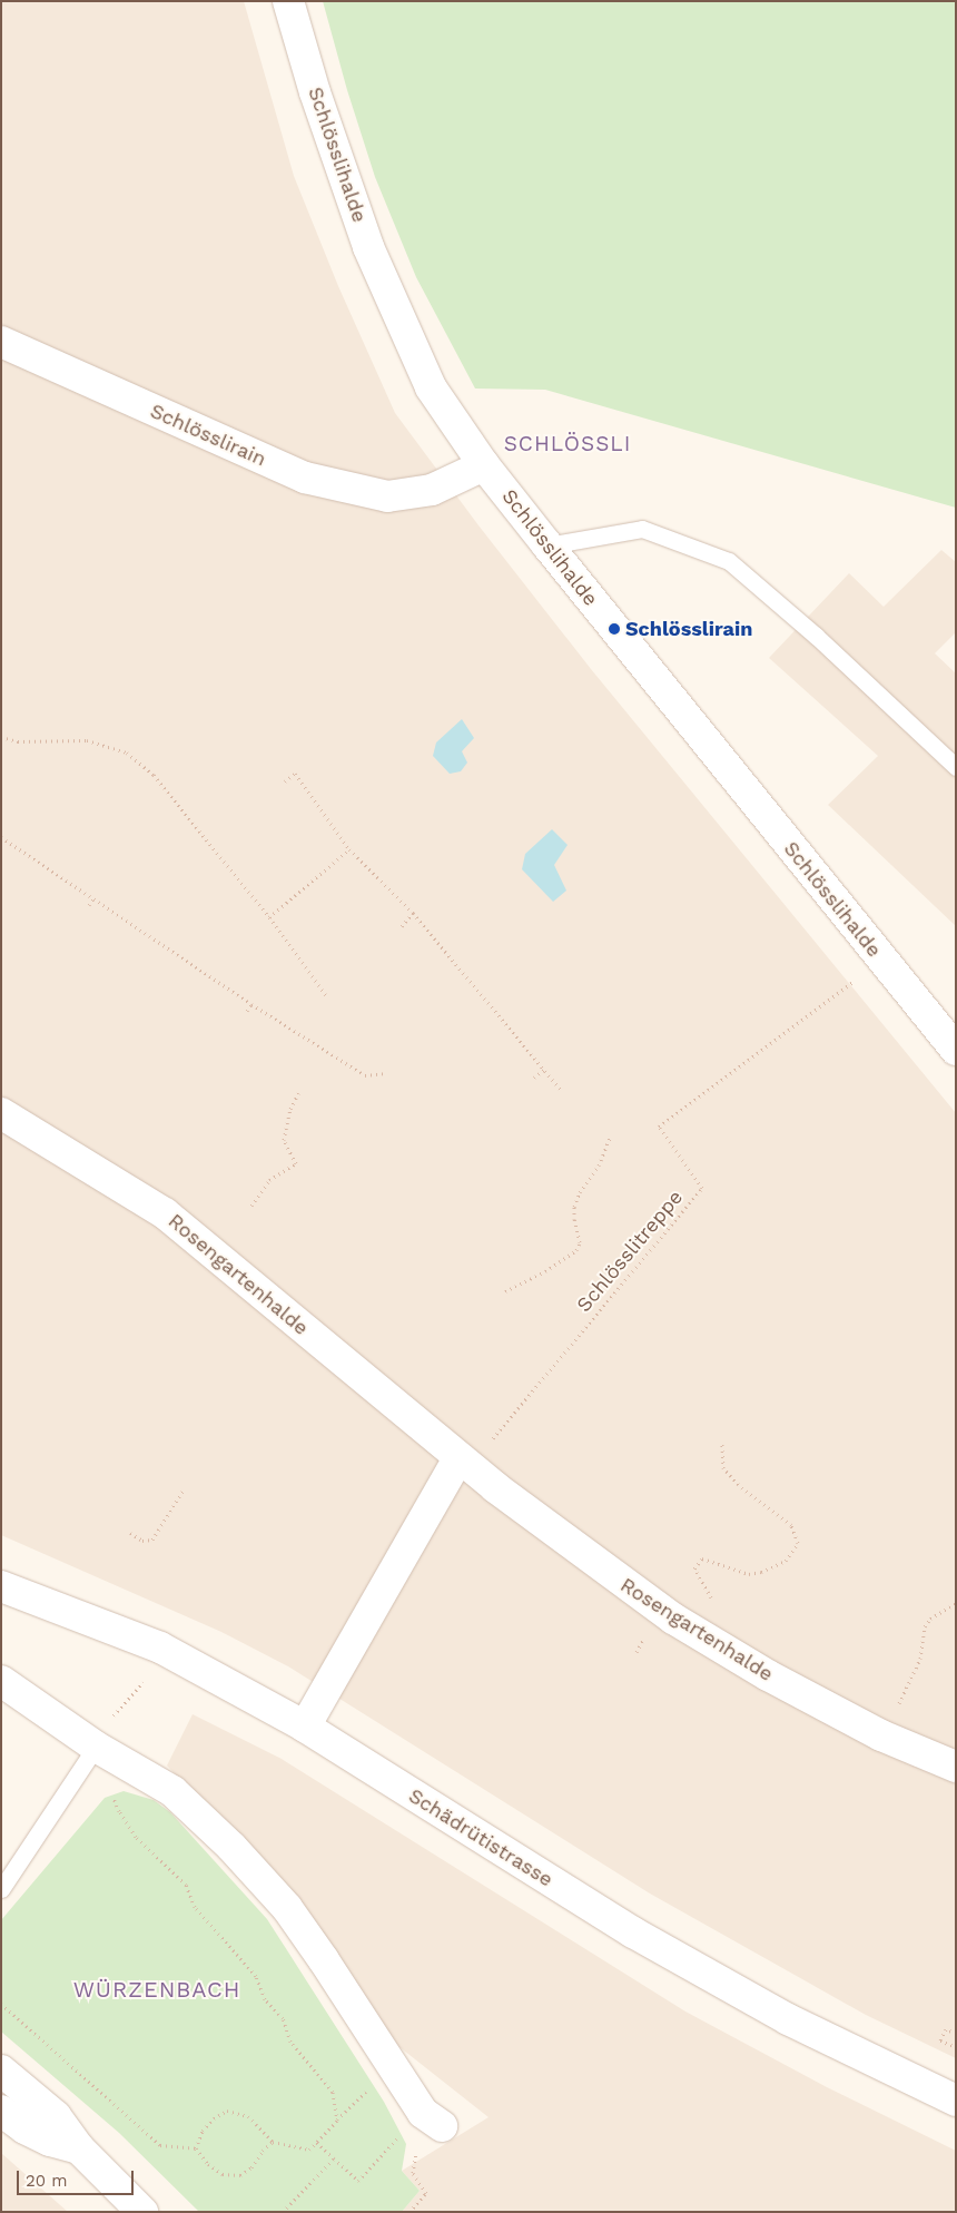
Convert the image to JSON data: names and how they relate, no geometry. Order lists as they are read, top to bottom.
{
  "streets": {
    "street": [
      "Schlösslihalde",
      "Schlösslirain",
      "Rosengartenhalde",
      "Schädrütistrasse"
    ],
    "path": ["Schlösslitreppe"]
  },
  "crossings": [
    ["Schlösslihalde", "Schlösslirain"]
  ],
  "districts": ["SCHLÖSSLI", "WÜRZENBACH"],
  "places": ["Schlösslirain"],
  "scale_bar": "20 m"
}
